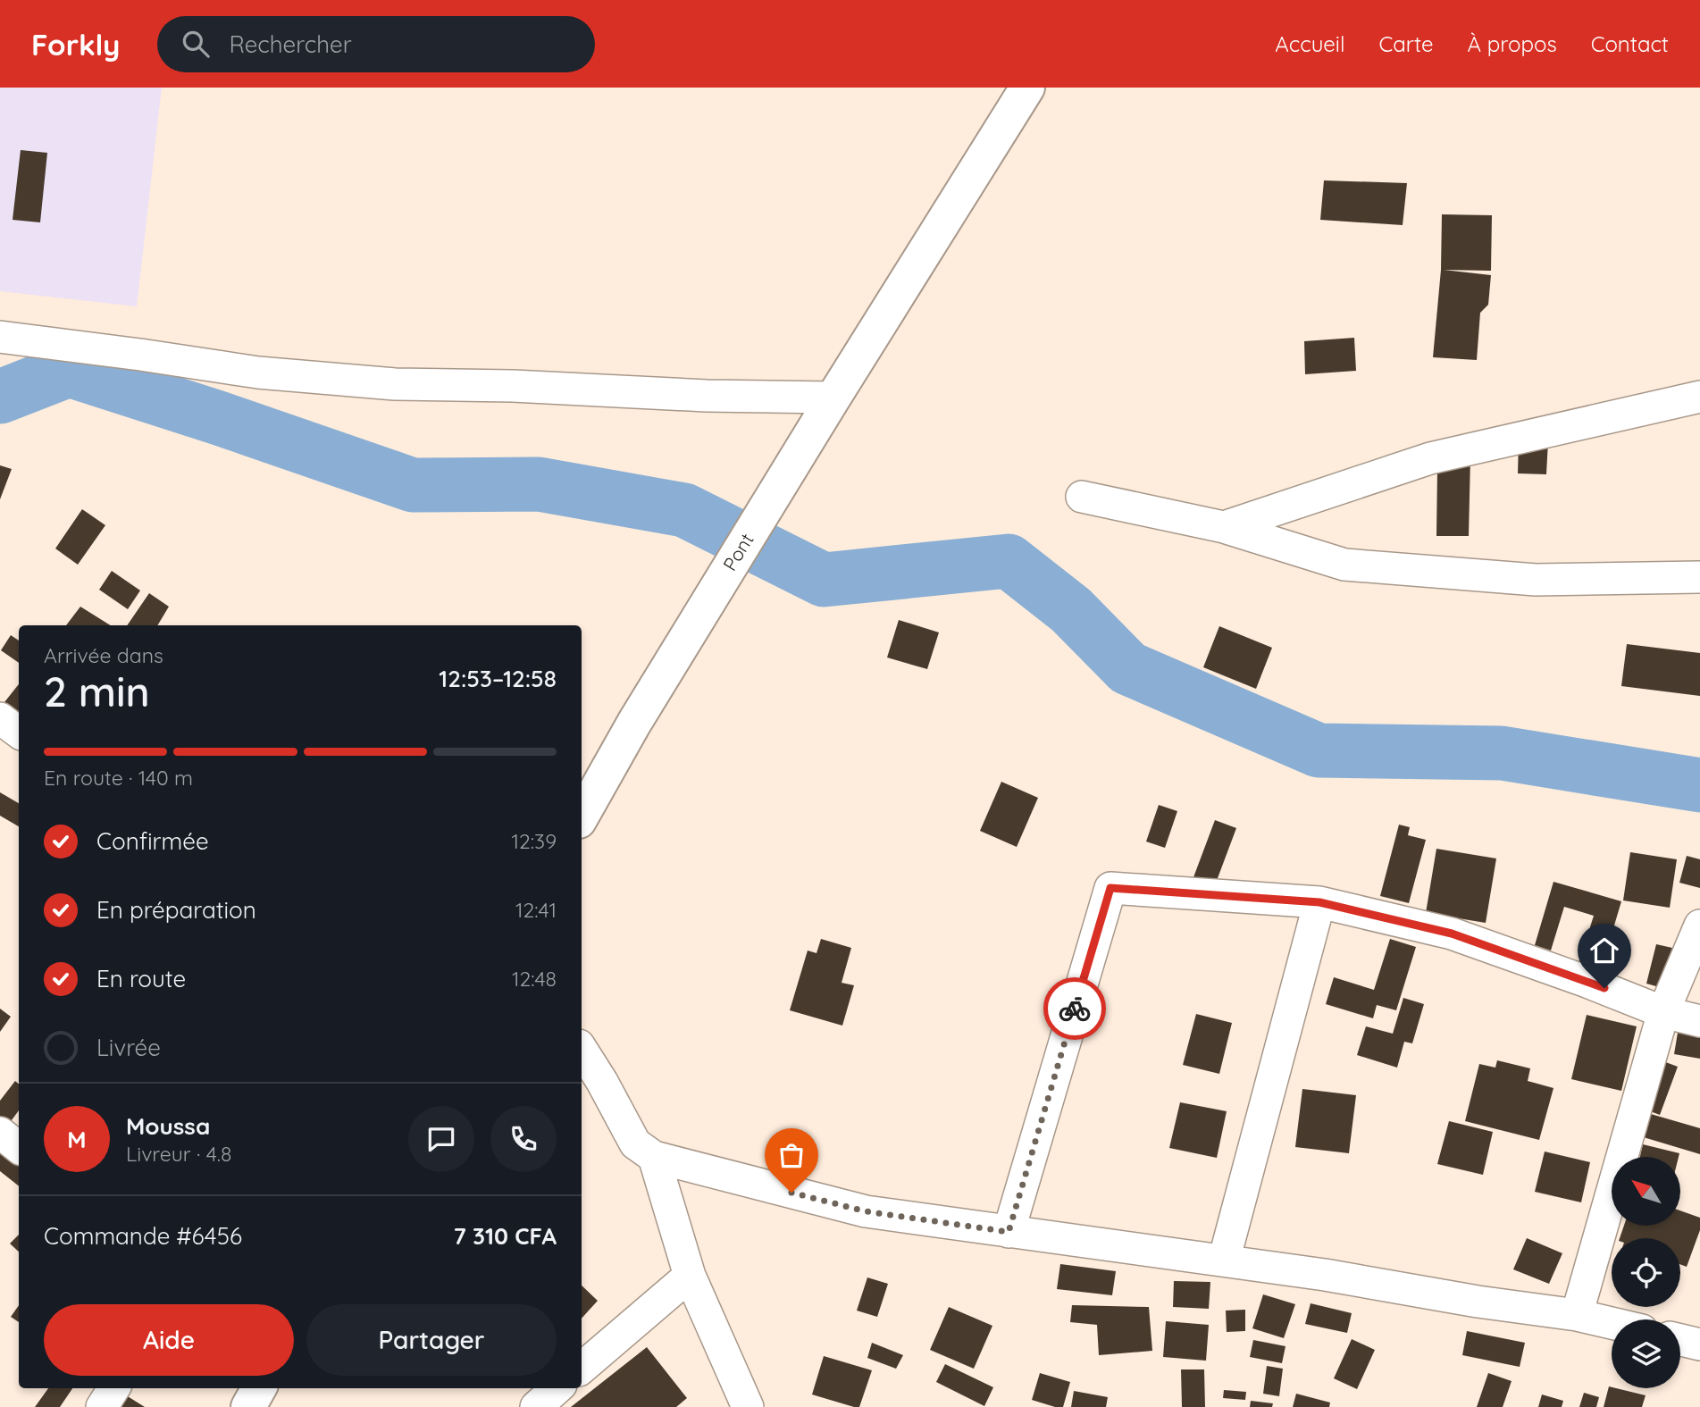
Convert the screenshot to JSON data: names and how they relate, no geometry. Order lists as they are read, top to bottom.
{
  "streets": {
    "main road": ["Pont"]
  },
  "north": "top left",
  "page": {
    "header": "Forkly",
    "search": "Rechercher",
    "nav": [
      "Accueil",
      "Carte",
      "À propos",
      "Contact"
    ],
    "heading": ["2 min", "Arrivée dans", "12:53–12:58"],
    "panel": [
      "Moussa",
      "Livreur · 4.8",
      "Commande #6456",
      "7 310 CFA"
    ],
    "bar": "En route · 140 m",
    "list": [
      ["Confirmée", "12:39"],
      ["En préparation", "12:41"],
      ["En route", "12:48"],
      "Livrée"
    ],
    "round": "M",
    "buttons": ["Aide", "Partager"]
  }
}
